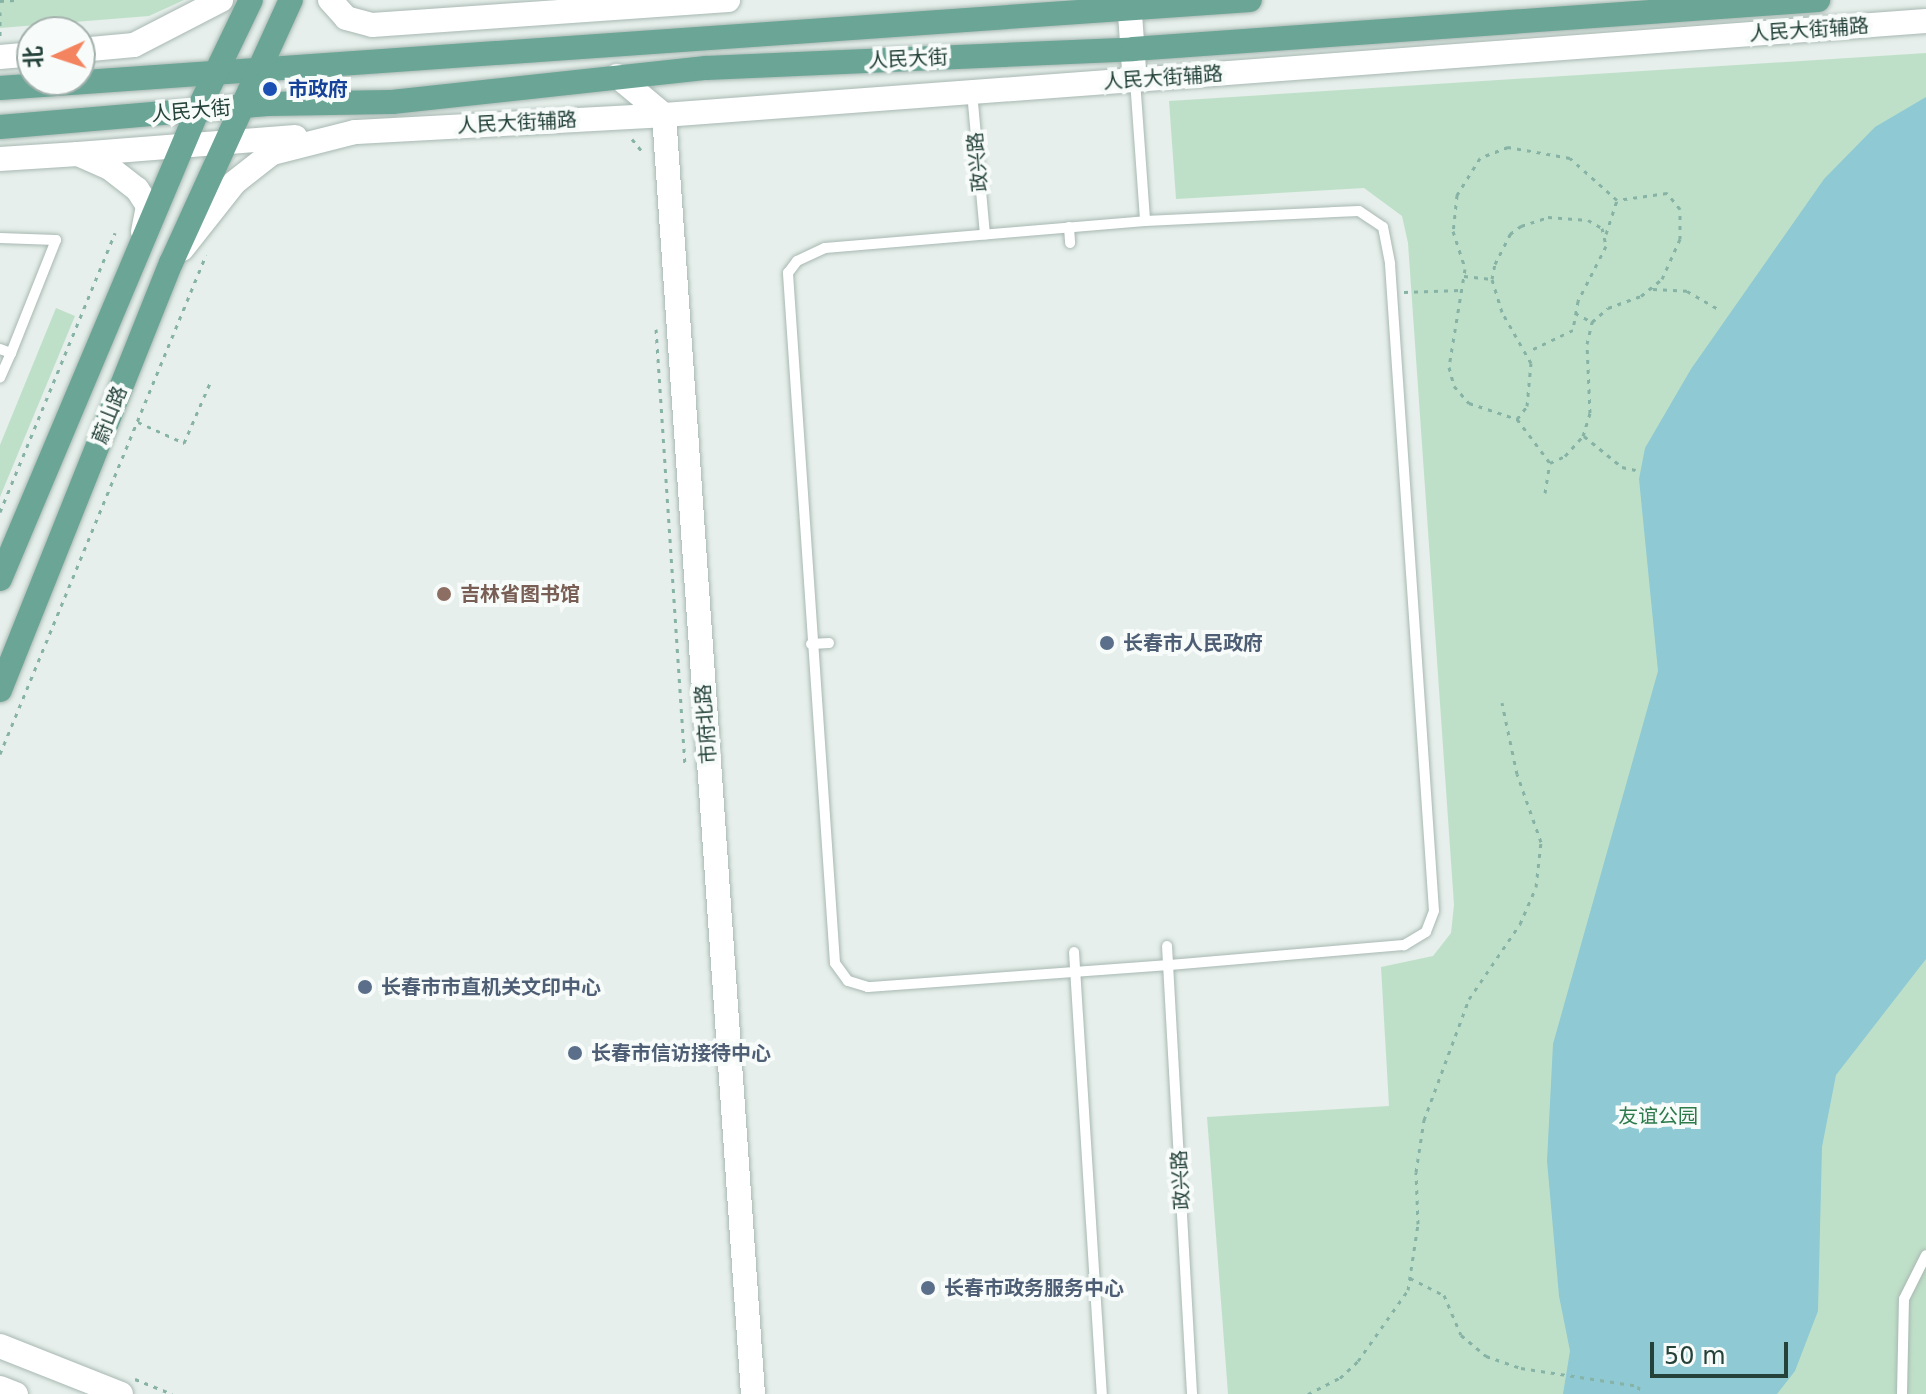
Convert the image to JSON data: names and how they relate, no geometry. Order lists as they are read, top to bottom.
{
  "streets": {
    "main road": [
      "人民大街辅路",
      "人民大街",
      "蔚山路",
      "市府北路"
    ],
    "lane": ["政兴路"]
  },
  "crossings": [
    ["人民大街辅路", "政兴路"],
    ["人民大街辅路", "市府北路"],
    ["人民大街", "蔚山路"]
  ],
  "parks": ["友谊公园"],
  "places": [
    "市政府",
    "吉林省图书馆",
    "长春市人民政府",
    "长春市市直机关文印中心",
    "长春市信访接待中心",
    "长春市政务服务中心"
  ],
  "scale_bar": "50 m",
  "north": "left"
}
